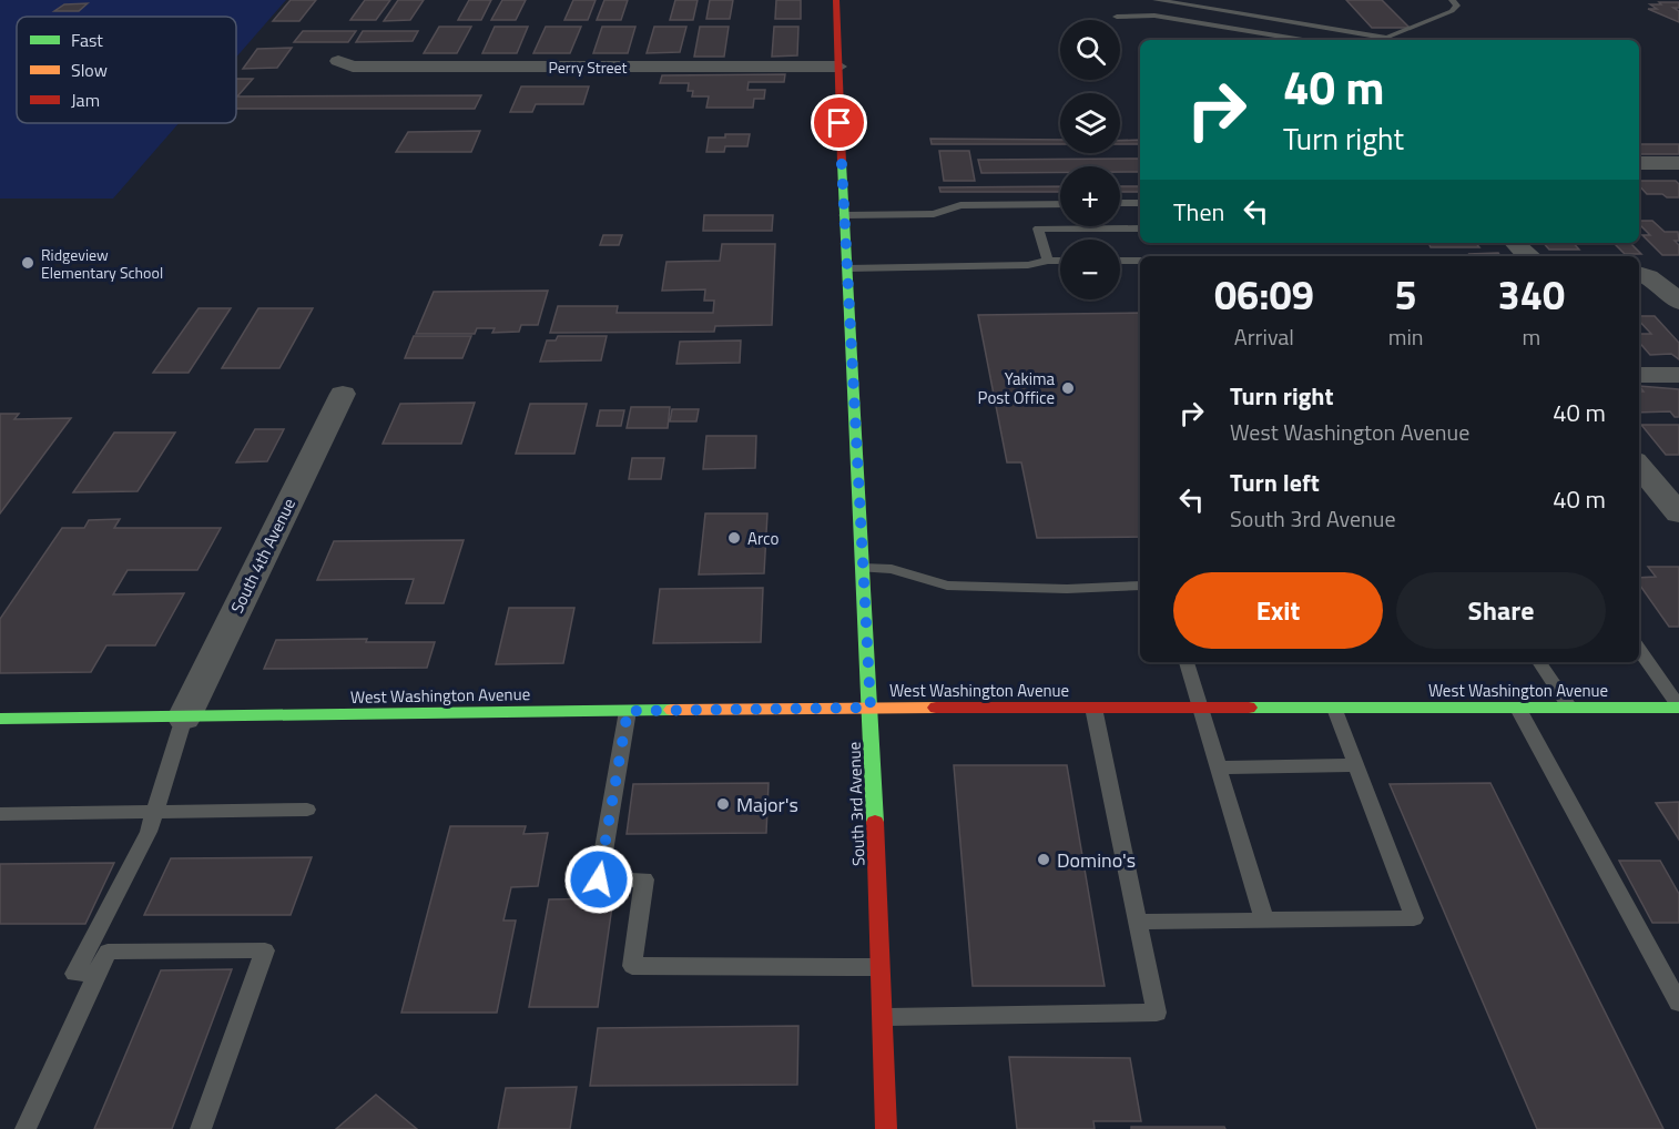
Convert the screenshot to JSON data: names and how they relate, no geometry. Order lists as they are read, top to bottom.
{
  "streets": {
    "street": [
      "Perry Street",
      "South 4th Avenue",
      "West Washington Avenue",
      "South 3rd Avenue"
    ]
  },
  "crossings": [
    ["Perry Street", "South 3rd Avenue"],
    ["South 4th Avenue", "West Washington Avenue"],
    ["West Washington Avenue", "South 3rd Avenue"]
  ],
  "places": [
    "Ridgeview Elementary School",
    "Yakima Post Office",
    "Arco",
    "Major's",
    "Domino's"
  ],
  "legend": ["Fast", "Slow", "Jam"],
  "page": {
    "map_buttons": ["+", "−"],
    "turn": ["40 m", "Turn right"],
    "then": "Then",
    "eta": [
      "06:09",
      "Arrival",
      "5",
      "min",
      "340",
      "m"
    ],
    "list": [
      {
        "name": "Turn right",
        "note": "West Washington Avenue",
        "value": "40 m"
      },
      {
        "name": "Turn left",
        "note": "South 3rd Avenue",
        "value": "40 m"
      }
    ],
    "buttons": ["Exit", "Share"]
  }
}
